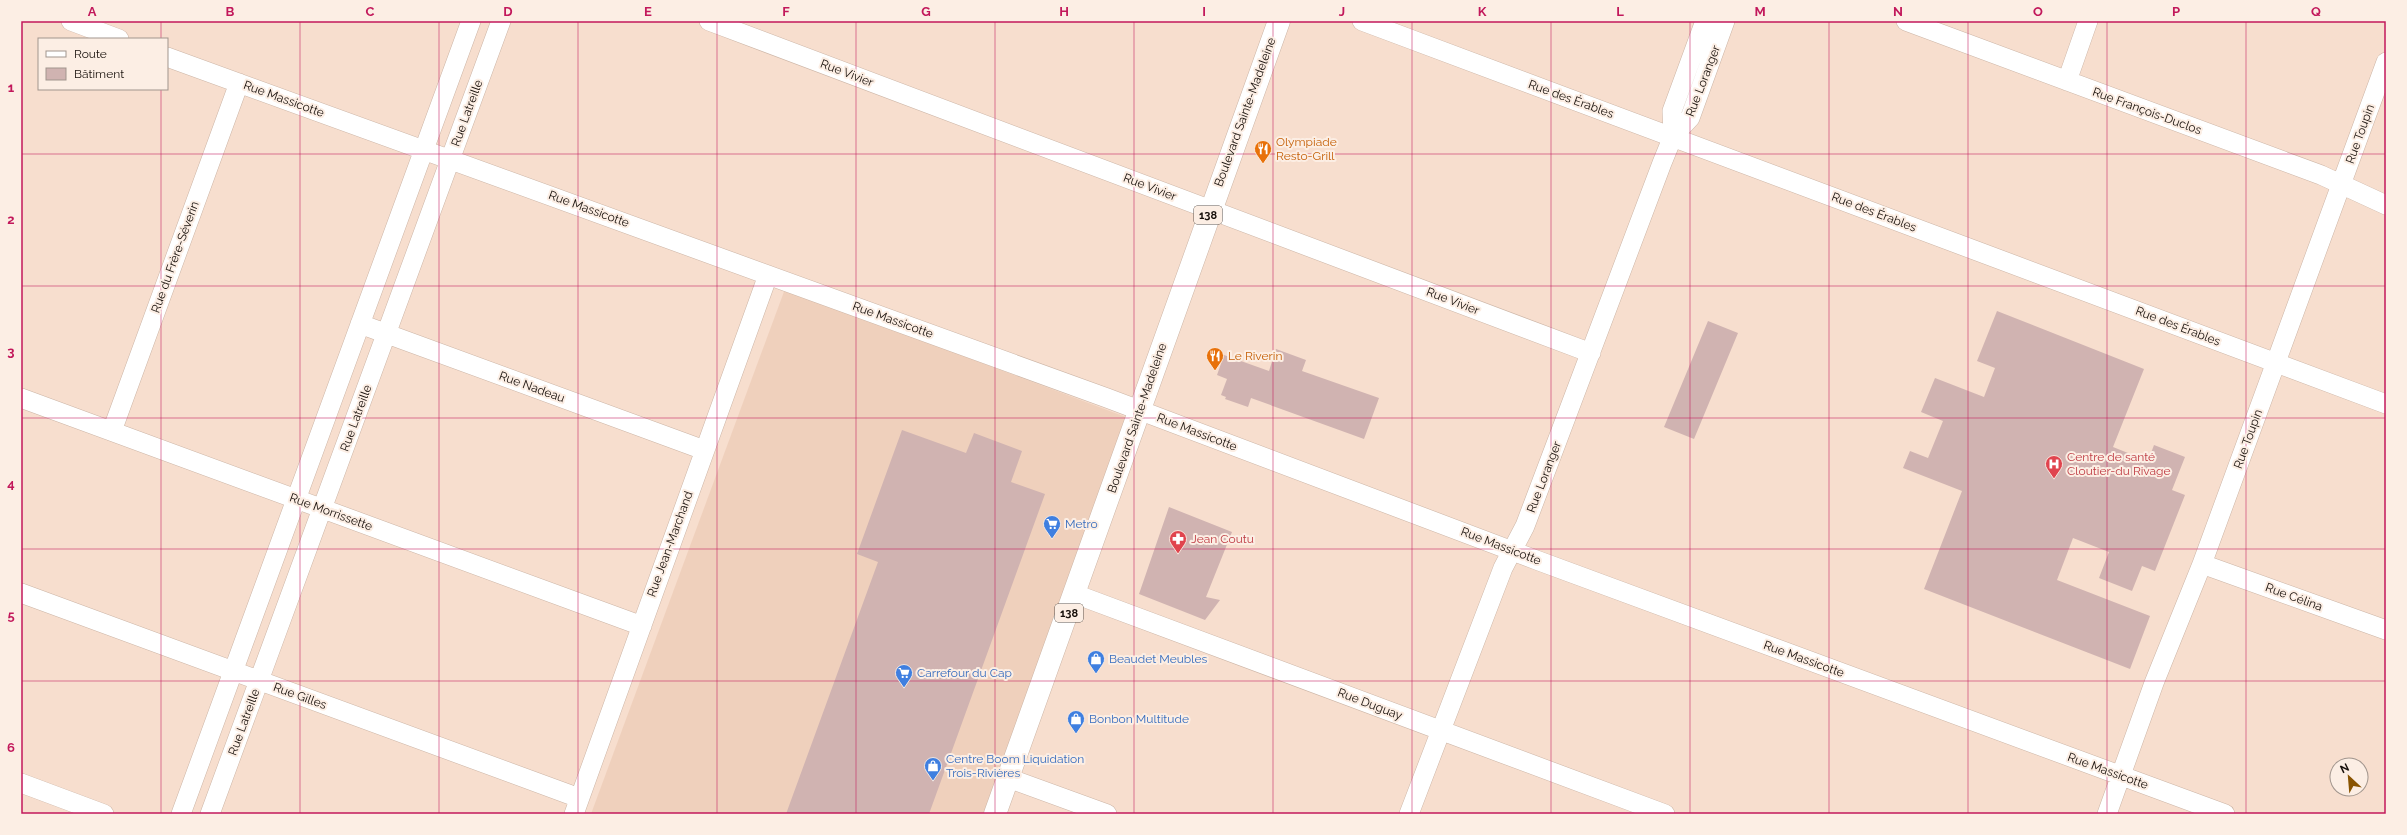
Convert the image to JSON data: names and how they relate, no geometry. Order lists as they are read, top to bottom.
{
  "streets": {
    "main road": ["Boulevard Sainte-Madeleine", "138"],
    "street": [
      "Rue Vivier",
      "Rue Loranger",
      "Rue Massicotte",
      "Rue des Érables",
      "Rue François-Duclos",
      "Rue Latreille",
      "Rue Toupin",
      "Rue du Frère-Séverin",
      "Rue Nadeau",
      "Rue Morrissette",
      "Rue Jean-Marchand",
      "Rue Célina",
      "Rue Gilles",
      "Rue Duguay"
    ]
  },
  "crossings": [
    ["Rue Vivier", "Rue Loranger"],
    ["Rue Vivier", "Boulevard Sainte-Madeleine"],
    ["Rue Loranger", "Rue Massicotte"],
    ["Rue Loranger", "Rue des Érables"],
    ["Rue Loranger", "Rue Duguay"],
    ["Rue Massicotte", "Boulevard Sainte-Madeleine"],
    ["Rue Massicotte", "Rue Latreille"],
    ["Rue Massicotte", "Rue Toupin"],
    ["Rue Massicotte", "Rue du Frère-Séverin"],
    ["Rue Massicotte", "Rue Jean-Marchand"],
    ["Rue des Érables", "Rue Toupin"],
    ["Rue François-Duclos", "Rue Toupin"],
    ["Boulevard Sainte-Madeleine", "Rue Duguay"],
    ["Rue Latreille", "Rue Nadeau"],
    ["Rue Latreille", "Rue Morrissette"],
    ["Rue Latreille", "Rue Gilles"],
    ["Rue Toupin", "Rue Célina"],
    ["Rue du Frère-Séverin", "Rue Morrissette"],
    ["Rue Nadeau", "Rue Jean-Marchand"],
    ["Rue Morrissette", "Rue Jean-Marchand"],
    ["Rue Jean-Marchand", "Rue Gilles"]
  ],
  "places": {
    "restaurant": ["Olympiade Resto-Grill", "Le Riverin"],
    "hospital": ["Centre de santé Cloutier-du Rivage"],
    "supermarket": ["Metro", "Carrefour du Cap"],
    "pharmacy": ["Jean Coutu"],
    "shop": ["Beaudet Meubles", "Bonbon Multitude", "Centre Boom Liquidation Trois-Rivières"]
  },
  "legend": ["Route", "Bâtiment"],
  "north": "top left",
  "grid": {
    "columns": [
      "A",
      "B",
      "C",
      "D",
      "E",
      "F",
      "G",
      "H",
      "I",
      "J",
      "K",
      "L",
      "M",
      "N",
      "O",
      "P",
      "Q"
    ],
    "rows": [
      "1",
      "2",
      "3",
      "4",
      "5",
      "6"
    ]
  }
}
